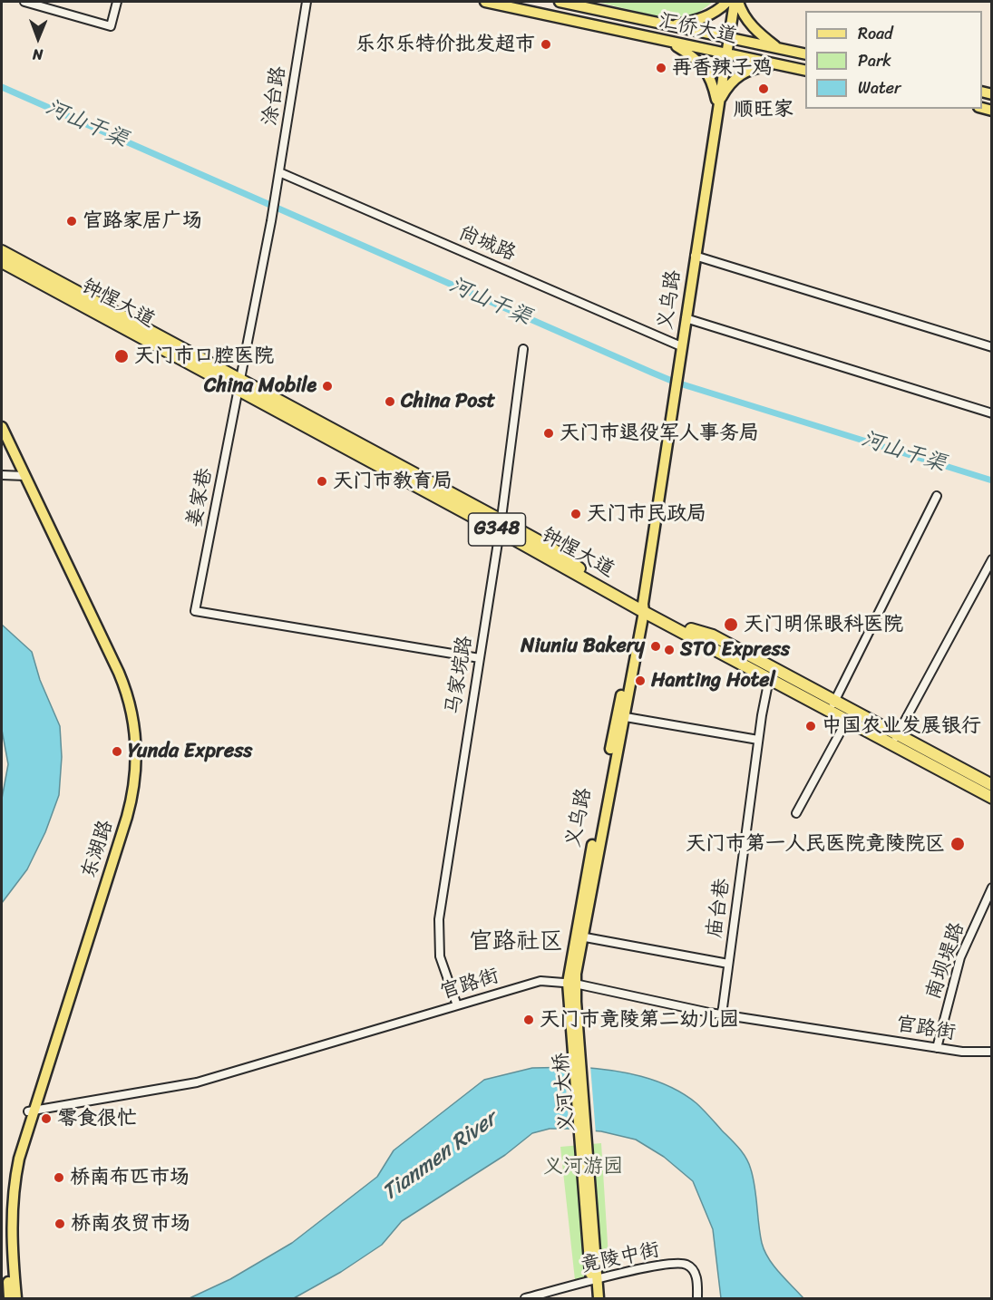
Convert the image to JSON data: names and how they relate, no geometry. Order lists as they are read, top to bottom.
{
  "streets": {
    "highway": ["钟惺大道", "G348"],
    "main road": [
      "汇侨大道",
      "义乌路",
      "东湖路",
      "义河大桥"
    ],
    "street": [
      "涂台路",
      "尚城路",
      "姜家巷",
      "马家垸路",
      "庙台巷",
      "南坝堤路",
      "官路街",
      "竟陵中街"
    ]
  },
  "crossings": [
    ["汇侨大道", "义乌路"],
    ["涂台路", "尚城路"],
    ["涂台路", "钟惺大道"],
    ["涂台路", "姜家巷"],
    ["尚城路", "义乌路"],
    ["义乌路", "钟惺大道"],
    ["义乌路", "官路街"],
    ["义乌路", "义河大桥"],
    ["钟惺大道", "姜家巷"],
    ["钟惺大道", "马家垸路"],
    ["钟惺大道", "庙台巷"],
    ["姜家巷", "马家垸路"],
    ["马家垸路", "官路街"],
    ["东湖路", "官路街"],
    ["庙台巷", "官路街"],
    ["南坝堤路", "官路街"],
    ["义河大桥", "竟陵中街"]
  ],
  "districts": ["官路社区"],
  "water": ["河山干渠", "Tianmen River"],
  "parks": ["义河游园"],
  "places": [
    "乐尔乐特价批发超市",
    "再香辣子鸡",
    "顺旺家",
    "官路家居广场",
    "天门市口腔医院",
    "China Mobile",
    "China Post",
    "天门市退役军人事务局",
    "天门市教育局",
    "天门市民政局",
    "天门明保眼科医院",
    "Niuniu Bakery",
    "STO Express",
    "Hanting Hotel",
    "中国农业发展银行",
    "Yunda Express",
    "天门市第一人民医院竟陵院区",
    "天门市竟陵第二幼儿园",
    "零食很忙",
    "桥南布匹市场",
    "桥南农贸市场"
  ],
  "legend": ["Road", "Park", "Water"],
  "north": "bottom"
}
